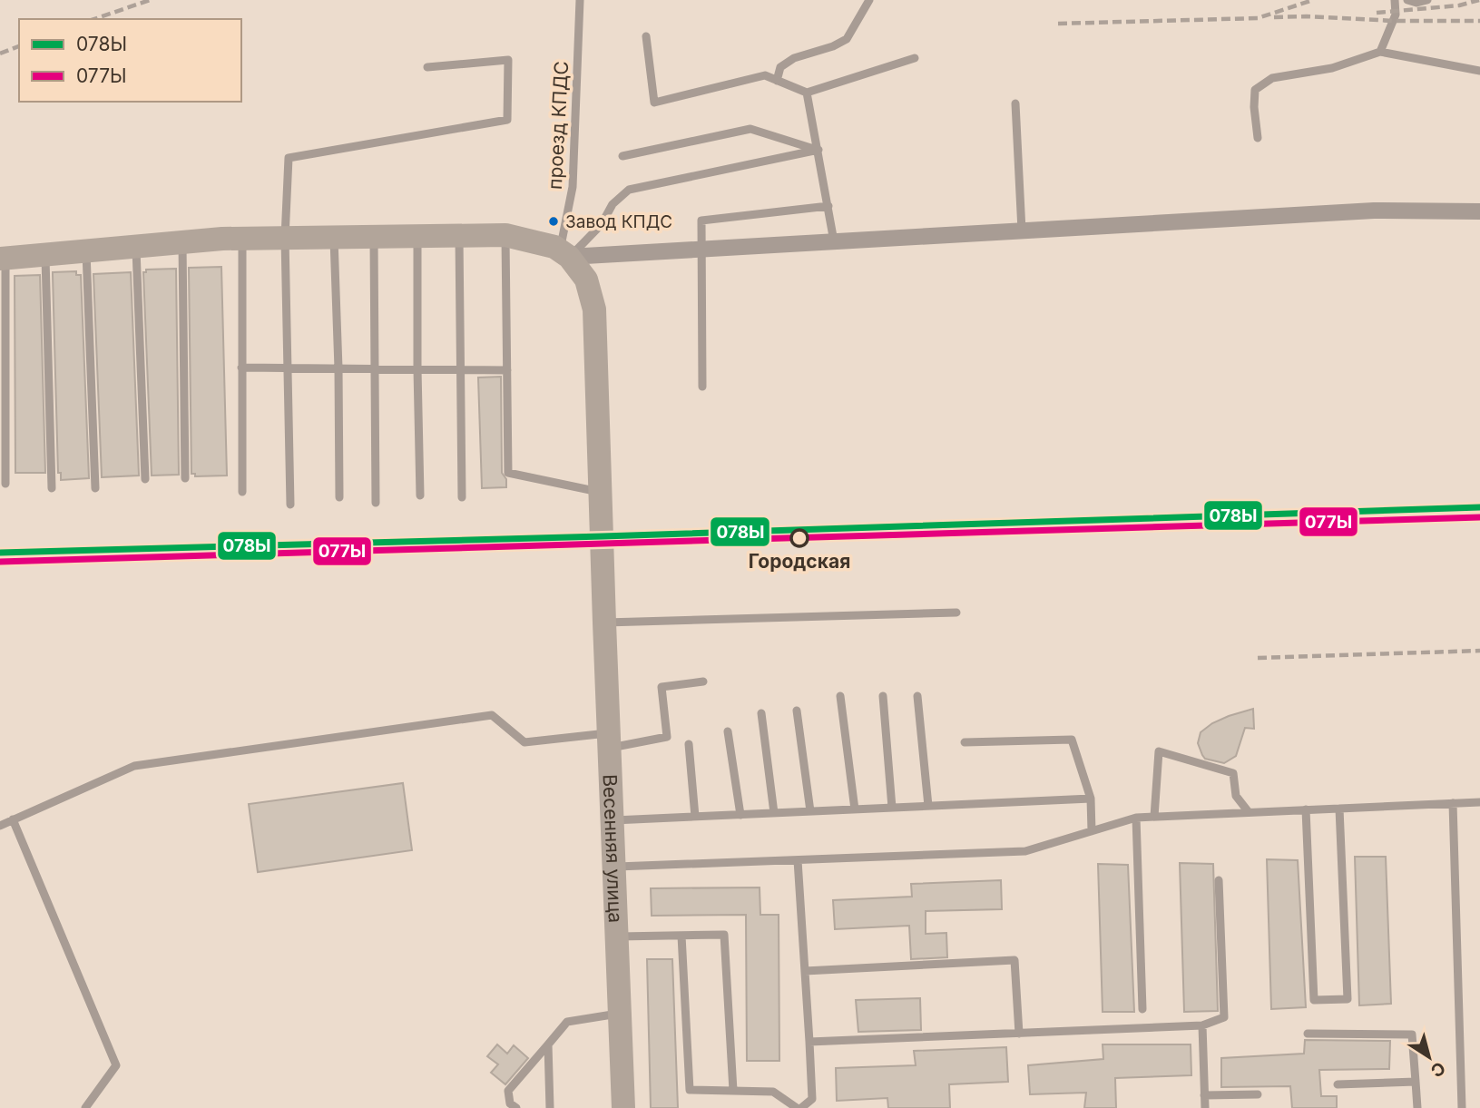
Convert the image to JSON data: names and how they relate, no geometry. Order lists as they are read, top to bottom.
{
  "streets": {
    "street": ["Весенняя улица"],
    "lane": ["проезд КПДС"]
  },
  "crossings": [
    ["проезд КПДС", "Весенняя улица"]
  ],
  "places": ["Завод КПДС", "Городская"],
  "lines": ["transit line 078Ы", "transit line 077Ы"],
  "legend": ["078Ы", "077Ы"],
  "north": "bottom right"
}
